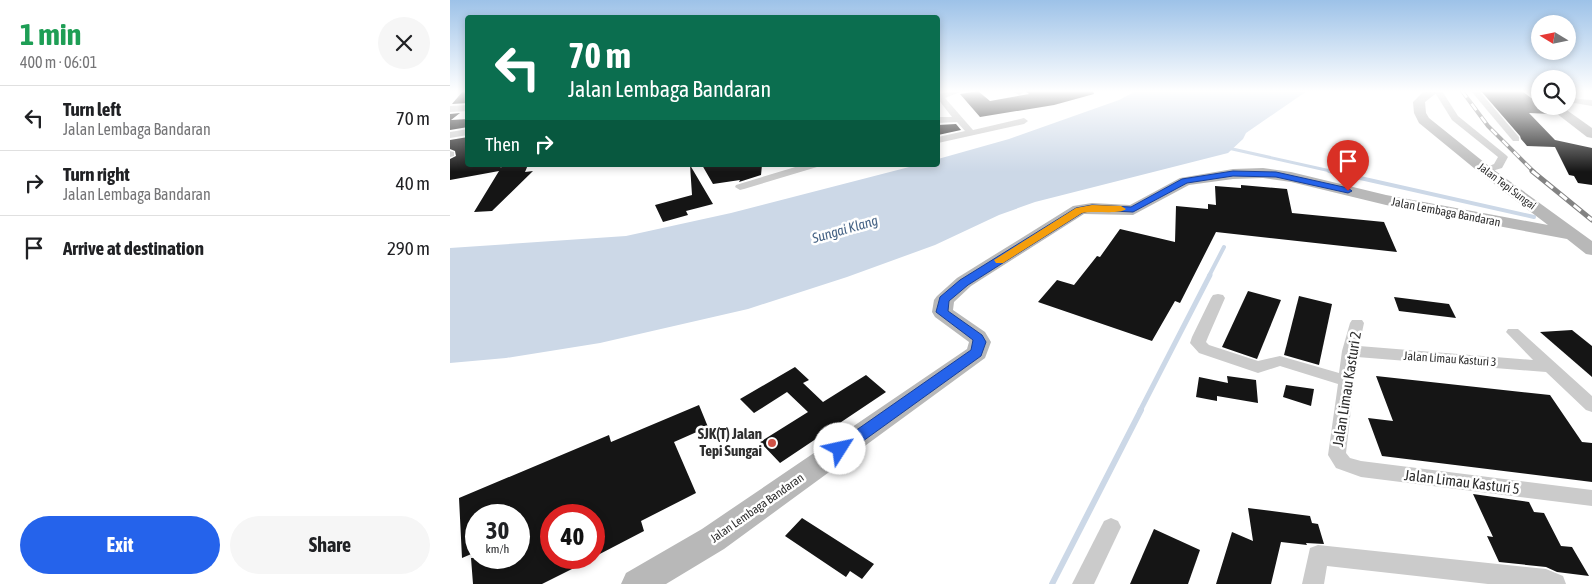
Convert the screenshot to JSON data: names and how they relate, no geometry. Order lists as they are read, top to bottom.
{
  "streets": {
    "street": [
      "Jalan Tepi Sungai",
      "Jalan Lembaga Bandaran",
      "Jalan Limau Kasturi 3",
      "Jalan Limau Kasturi 2",
      "Jalan Limau Kasturi 5"
    ]
  },
  "crossings": [
    ["Jalan Tepi Sungai", "Jalan Lembaga Bandaran"],
    ["Jalan Limau Kasturi 3", "Jalan Limau Kasturi 2"],
    ["Jalan Limau Kasturi 2", "Jalan Limau Kasturi 5"]
  ],
  "water": ["Sungai Klang"],
  "places": ["SJK(T) Jalan Tepi Sungai"],
  "north": "left",
  "page": {
    "heading": ["1 min", "400 m · 06:01"],
    "turn": ["70 m", "Jalan Lembaga Bandaran"],
    "list": [
      {
        "name": "Turn left",
        "note": "Jalan Lembaga Bandaran",
        "value": "70 m"
      },
      {
        "name": "Turn right",
        "note": "Jalan Lembaga Bandaran",
        "value": "40 m"
      },
      {
        "name": "Arrive at destination",
        "value": "290 m"
      }
    ],
    "then": "Then",
    "speed": "30 km/h",
    "limit": "40",
    "buttons": ["Exit", "Share"]
  }
}
